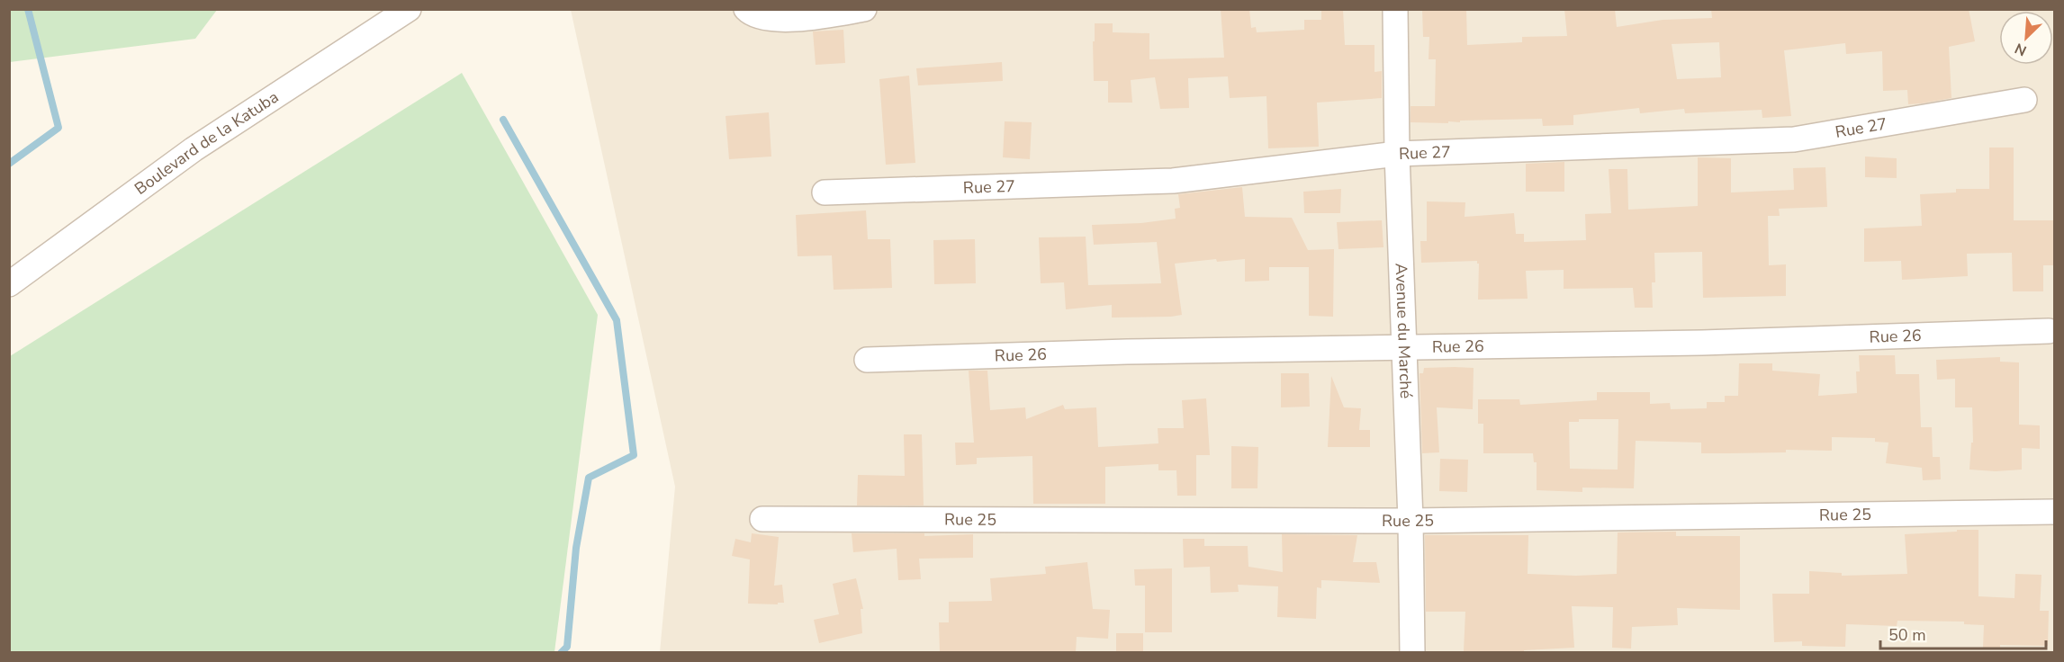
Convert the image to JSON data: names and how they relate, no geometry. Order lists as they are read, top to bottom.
{
  "streets": {
    "street": [
      "Rue 27",
      "Boulevard de la Katuba",
      "Avenue du Marché",
      "Rue 26",
      "Rue 25"
    ]
  },
  "crossings": [
    ["Rue 27", "Avenue du Marché"],
    ["Avenue du Marché", "Rue 26"],
    ["Avenue du Marché", "Rue 25"]
  ],
  "scale_bar": "50 m",
  "north": "bottom left"
}
